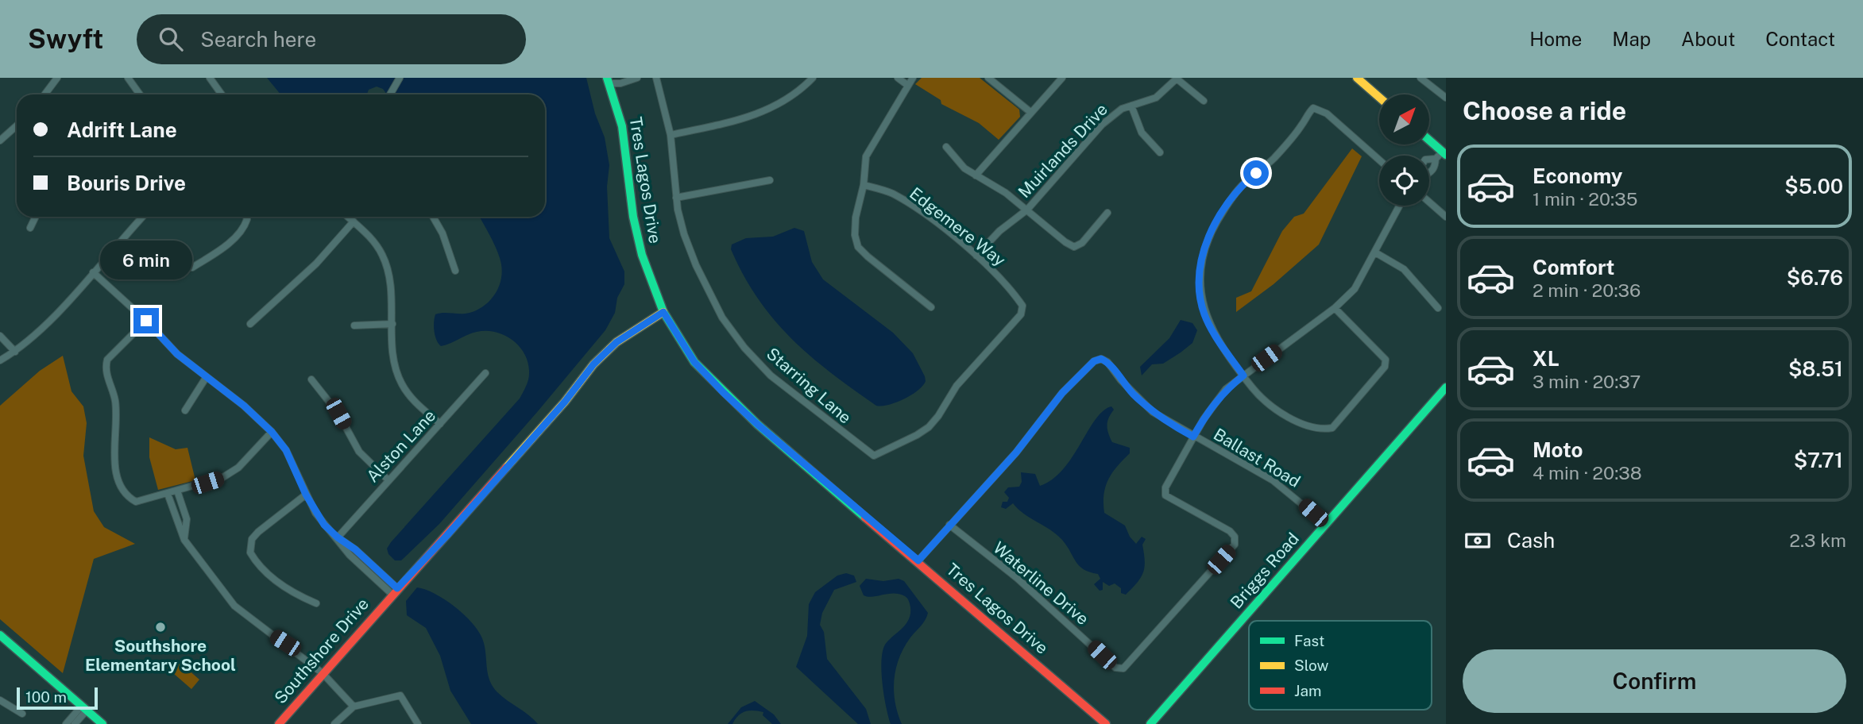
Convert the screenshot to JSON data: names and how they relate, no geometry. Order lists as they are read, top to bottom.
{
  "streets": {
    "street": [
      "Muirlands Drive",
      "Tres Lagos Drive",
      "Edgemere Way",
      "Starring Lane",
      "Alston Lane",
      "Ballast Road",
      "Briggs Road",
      "Waterline Drive",
      "Southshore Drive"
    ]
  },
  "crossings": [
    ["Muirlands Drive", "Edgemere Way"],
    ["Tres Lagos Drive", "Ballast Road"],
    ["Tres Lagos Drive", "Southshore Drive"],
    ["Edgemere Way", "Starring Lane"],
    ["Ballast Road", "Briggs Road"],
    ["Ballast Road", "Waterline Drive"]
  ],
  "places": ["Southshore Elementary School"],
  "legend": ["Fast", "Slow", "Jam"],
  "scale_bar": "100 m",
  "north": "top right",
  "page": {
    "header": "Swyft",
    "search": "Search here",
    "nav": [
      "Home",
      "Map",
      "About",
      "Contact"
    ],
    "heading": "Choose a ride",
    "banner": ["Adrift Lane", "Bouris Drive"],
    "list": [
      {
        "name": "Economy",
        "note": "1 min · 20:35",
        "value": "$5.00"
      },
      {
        "name": "Comfort",
        "note": "2 min · 20:36",
        "value": "$6.76"
      },
      {
        "name": "XL",
        "note": "3 min · 20:37",
        "value": "$8.51"
      },
      {
        "name": "Moto",
        "note": "4 min · 20:38",
        "value": "$7.71"
      }
    ],
    "bubble": "6 min",
    "pay": ["Cash", "2.3 km"],
    "buttons": "Confirm",
    "scale": "100 m"
  }
}
